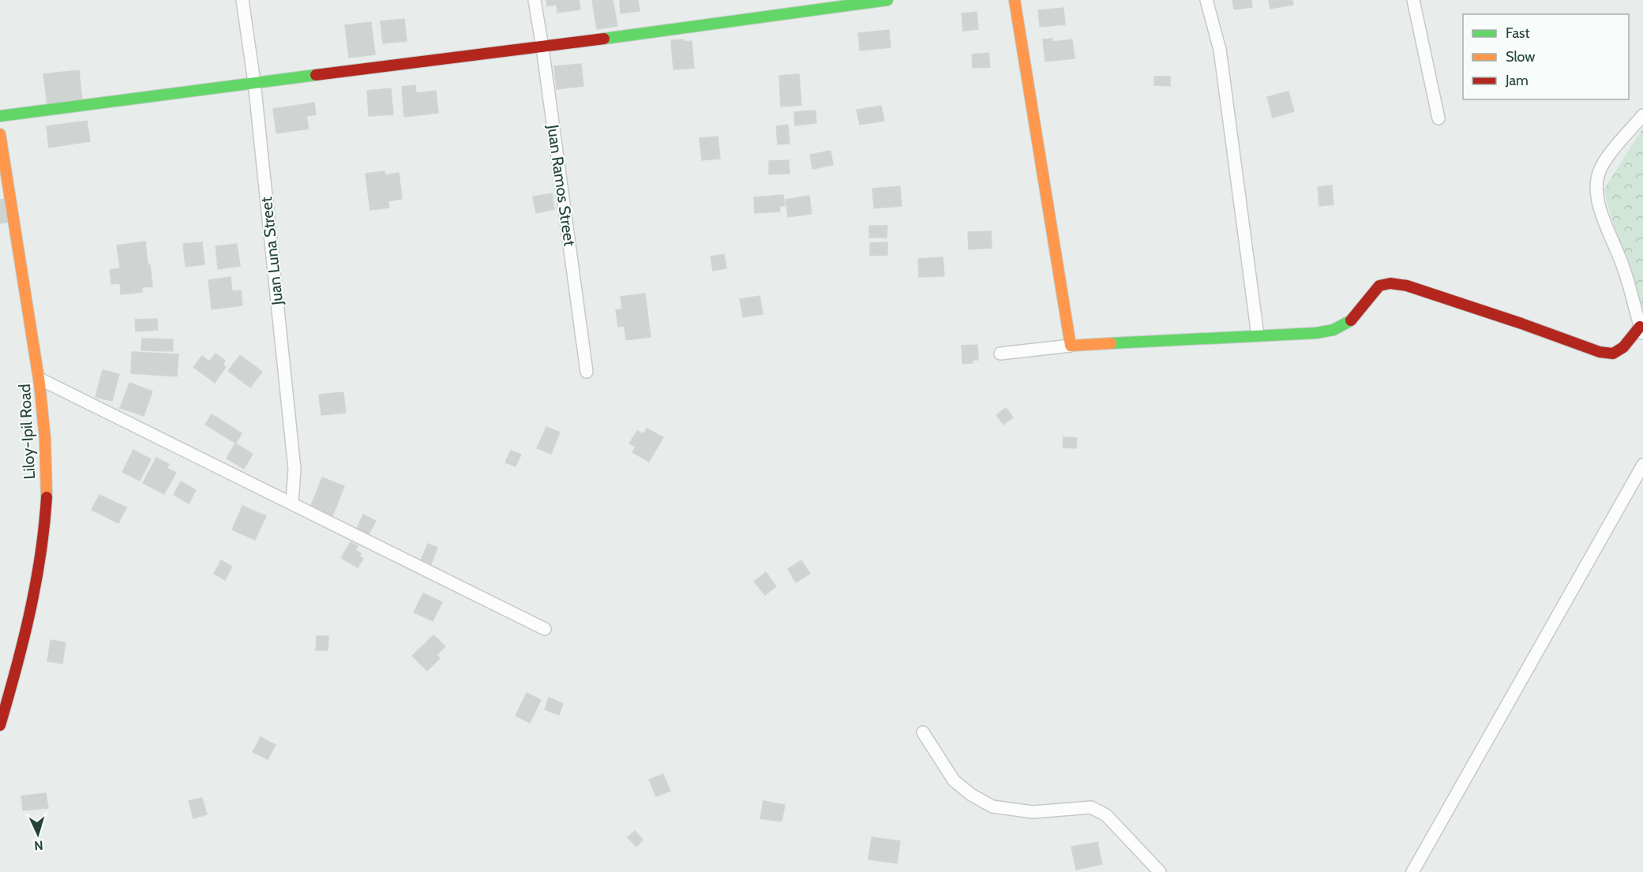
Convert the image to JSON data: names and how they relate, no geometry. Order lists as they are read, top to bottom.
{
  "streets": {
    "main road": ["Liloy-Ipil Road"],
    "street": ["Juan Ramos Street", "Juan Luna Street"]
  },
  "legend": ["Fast", "Slow", "Jam"],
  "north": "bottom"
}
